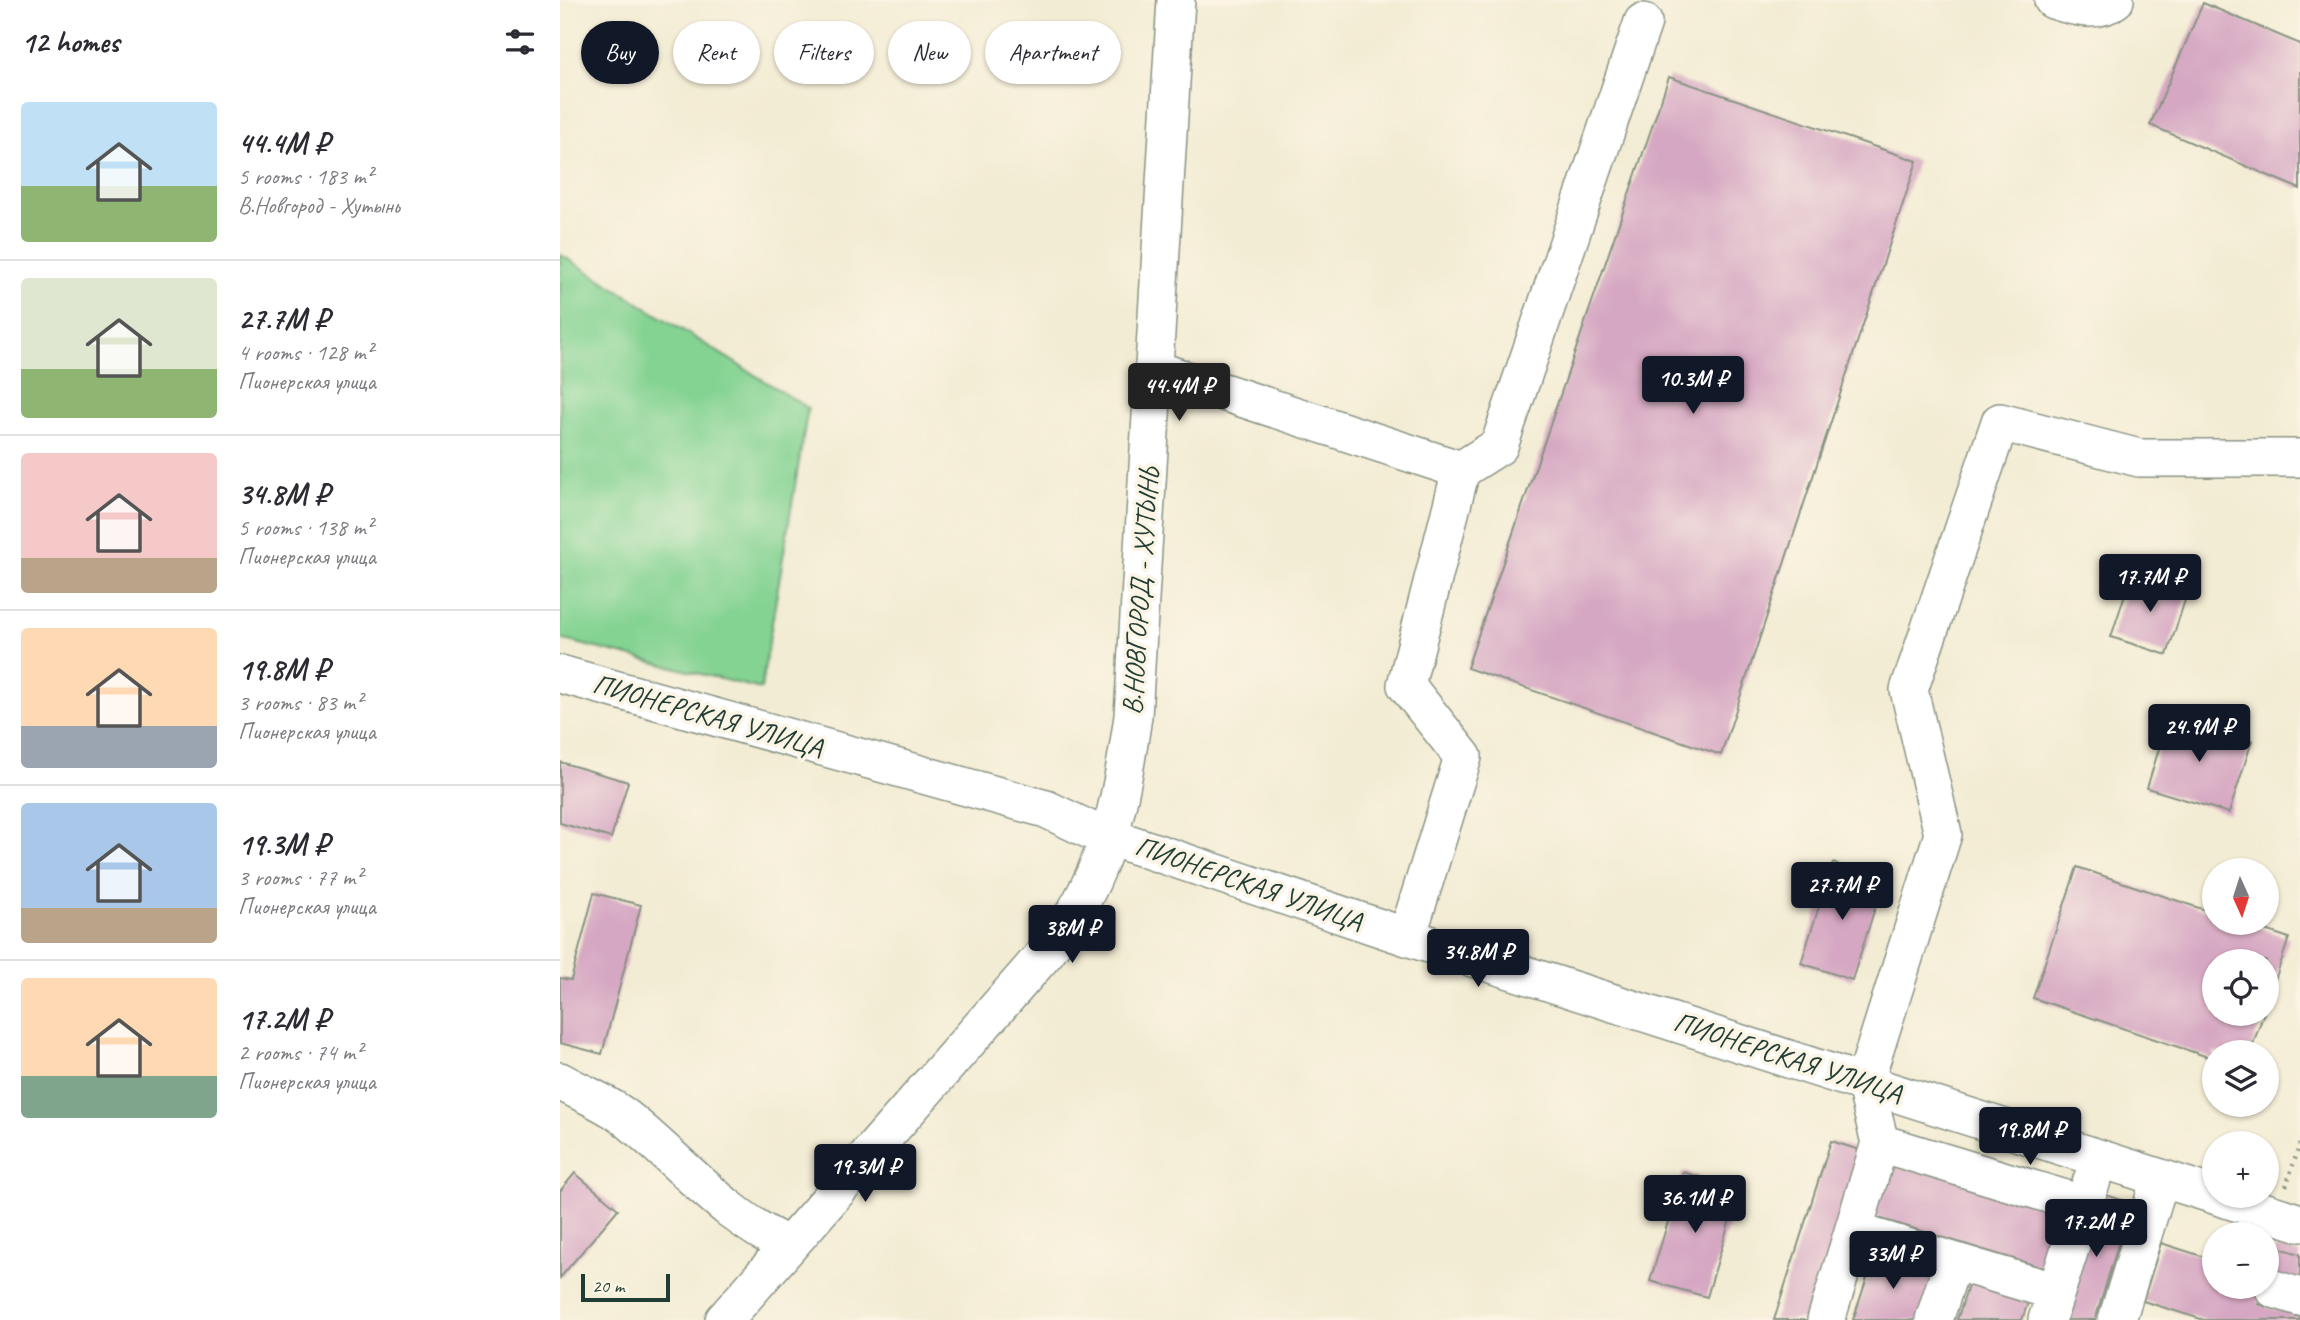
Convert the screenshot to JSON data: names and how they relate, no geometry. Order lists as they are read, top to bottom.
{
  "streets": {
    "street": ["В.НОВГОРОД - ХУТЫНЬ", "ПИОНЕРСКАЯ УЛИЦА"]
  },
  "crossings": [
    ["В.НОВГОРОД - ХУТЫНЬ", "ПИОНЕРСКАЯ УЛИЦА"]
  ],
  "scale_bar": "20 m",
  "north": "bottom",
  "page": {
    "heading": "12 homes",
    "chip": [
      "Buy",
      "Rent",
      "Filters",
      "New",
      "Apartment"
    ],
    "list": [
      {
        "name": "44.4M ₽",
        "note": "5 rooms · 183 m² · В.Новгород - Хутынь"
      },
      {
        "name": "27.7M ₽",
        "note": "4 rooms · 128 m² · Пионерская улица"
      },
      {
        "name": "34.8M ₽",
        "note": "5 rooms · 138 m² · Пионерская улица"
      },
      {
        "name": "19.8M ₽",
        "note": "3 rooms · 83 m² · Пионерская улица"
      },
      {
        "name": "19.3M ₽",
        "note": "3 rooms · 77 m² · Пионерская улица"
      },
      {
        "name": "17.2M ₽",
        "note": "2 rooms · 74 m² · Пионерская улица"
      }
    ],
    "price": [
      "10.3M ₽",
      "44.4M ₽",
      "17.7M ₽",
      "24.9M ₽",
      "27.7M ₽",
      "38M ₽",
      "34.8M ₽",
      "19.8M ₽",
      "19.3M ₽",
      "36.1M ₽",
      "17.2M ₽",
      "33M ₽"
    ],
    "map_buttons": ["+", "−"],
    "scale": "20 m"
  }
}
